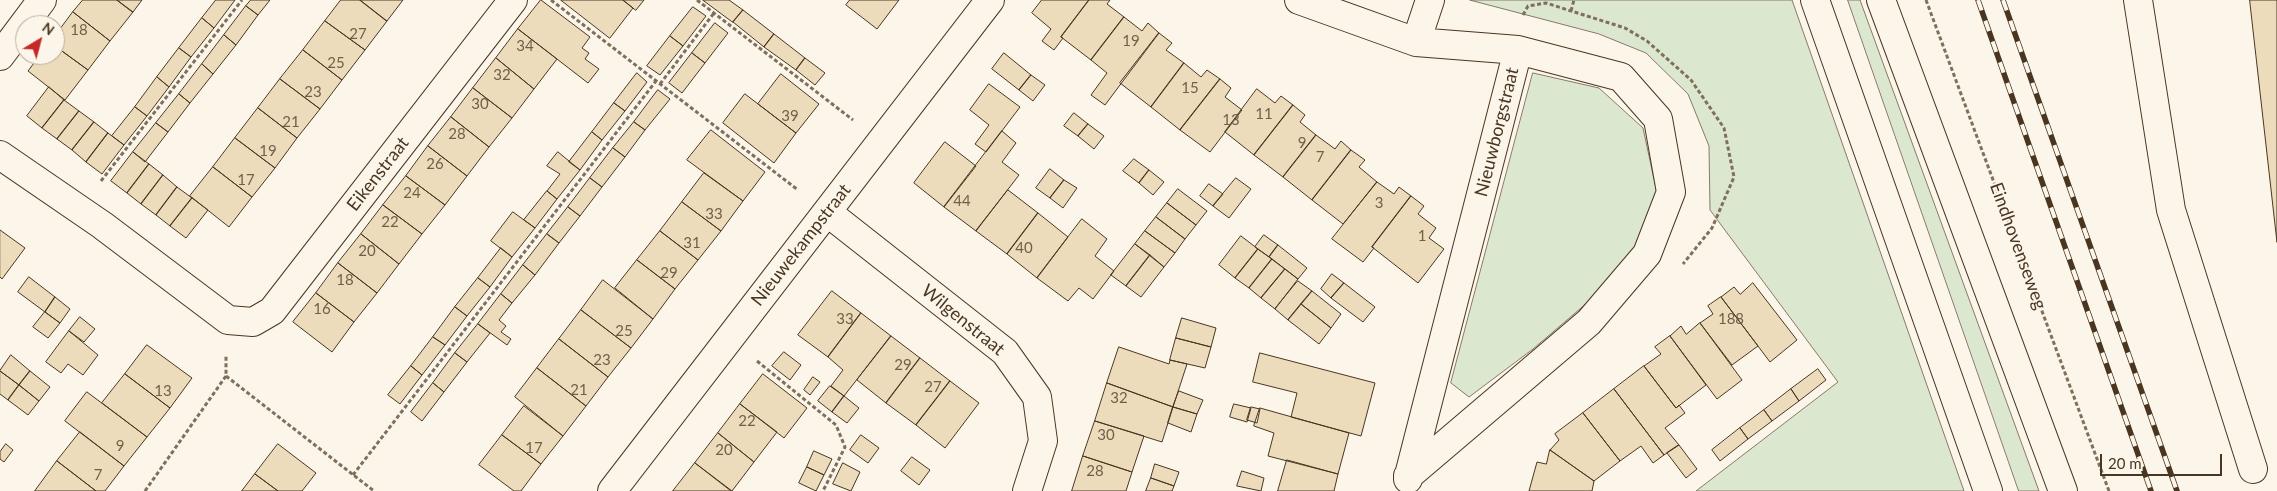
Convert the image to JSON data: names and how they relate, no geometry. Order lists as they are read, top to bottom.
{
  "streets": {
    "street": [
      "Nieuwborgstraat",
      "Eikenstraat",
      "Nieuwekampstraat",
      "Wilgenstraat"
    ],
    "path": ["Eindhovenseweg"]
  },
  "crossings": [
    ["Nieuwekampstraat", "Wilgenstraat"]
  ],
  "house_numbers": [
    "18",
    "27",
    "19",
    "34",
    "25",
    "32",
    "15",
    "23",
    "30",
    "11",
    "39",
    "13",
    "21",
    "28",
    "9",
    "19",
    "7",
    "26",
    "17",
    "24",
    "44",
    "3",
    "33",
    "22",
    "1",
    "31",
    "40",
    "20",
    "29",
    "18",
    "16",
    "33",
    "188",
    "25",
    "23",
    "29",
    "27",
    "21",
    "13",
    "32",
    "22",
    "30",
    "9",
    "17",
    "20",
    "28",
    "7"
  ],
  "scale_bar": "20 m",
  "north": "top right"
}
